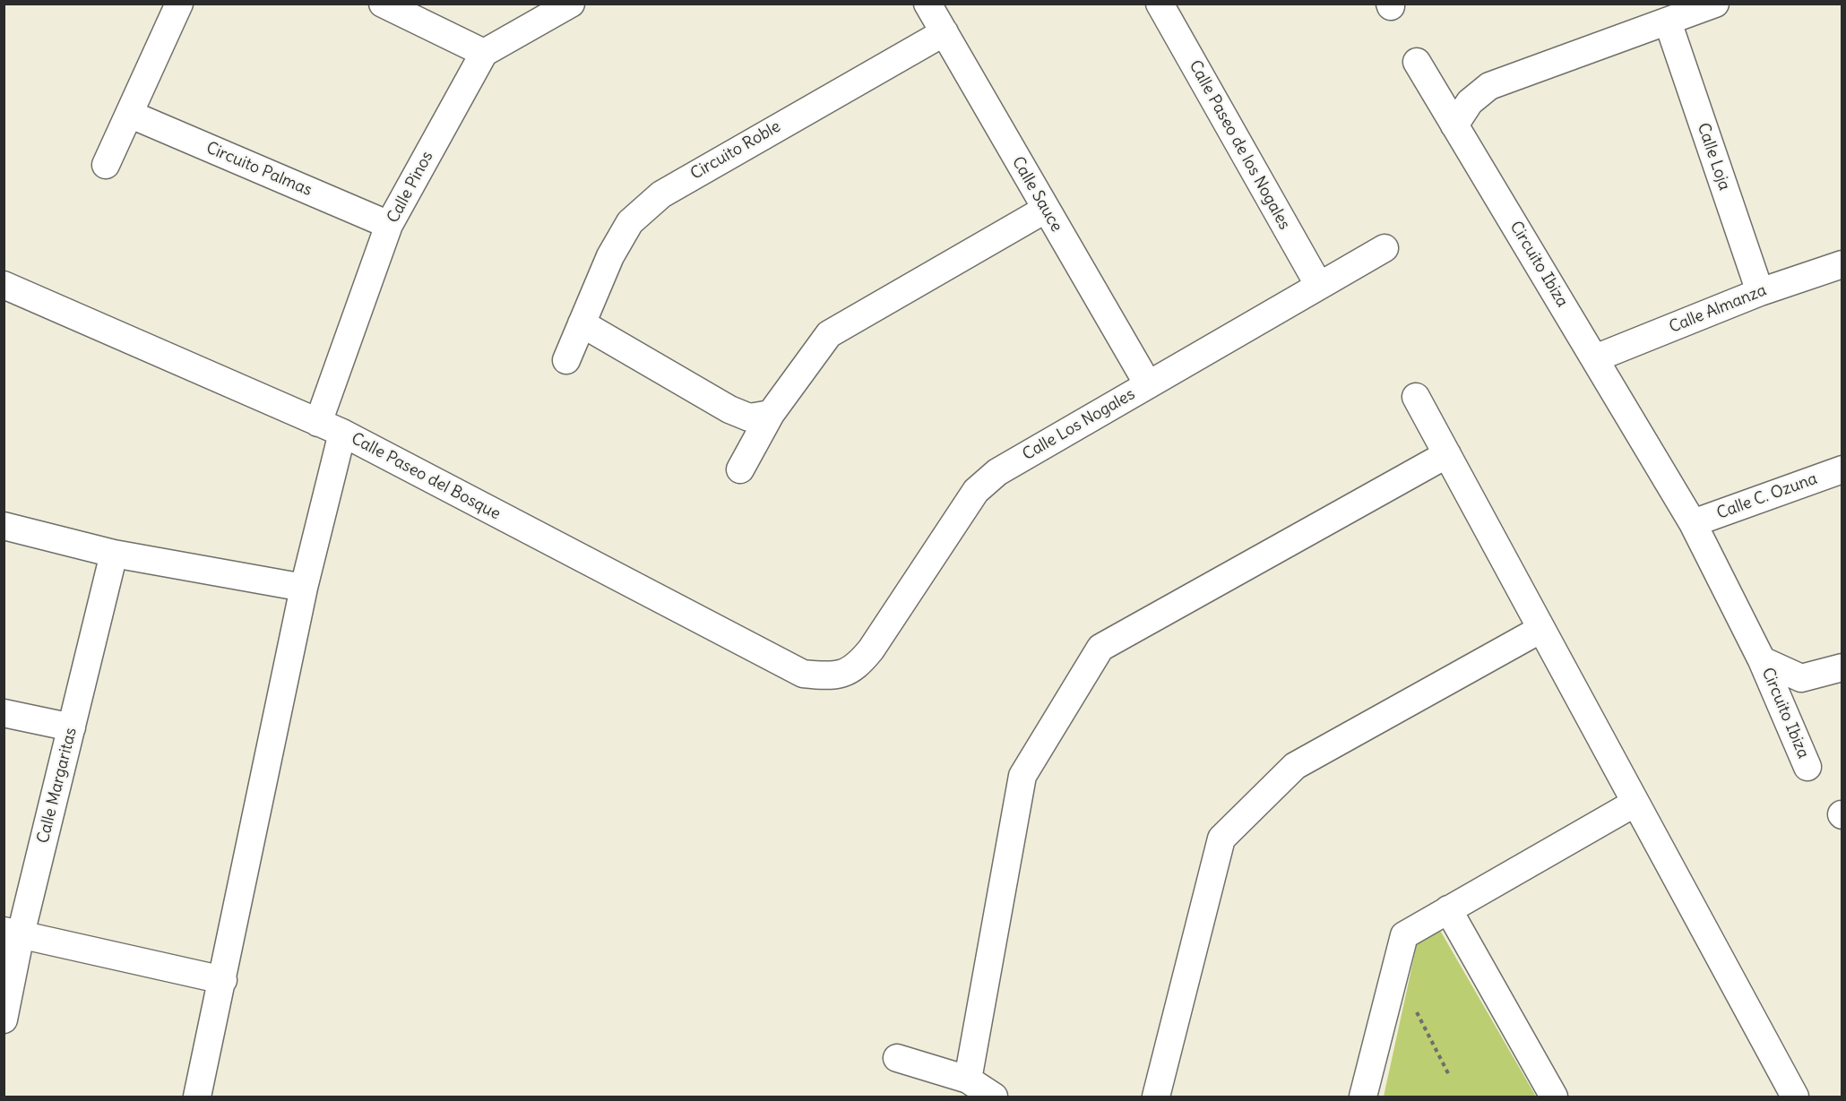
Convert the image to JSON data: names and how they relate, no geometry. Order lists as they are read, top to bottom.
{
  "streets": {
    "street": [
      "Calle Paseo de los Nogales",
      "Circuito Roble",
      "Calle Loja",
      "Circuito Palmas",
      "Calle Pinos",
      "Calle Sauce",
      "Circuito Ibiza",
      "Calle Almanza",
      "Calle Los Nogales",
      "Calle Paseo del Bosque",
      "Calle C. Ozuna",
      "Calle Margaritas"
    ]
  },
  "crossings": [
    ["Calle Paseo de los Nogales", "Calle Los Nogales"],
    ["Circuito Roble", "Calle Sauce"],
    ["Calle Loja", "Calle Almanza"],
    ["Circuito Palmas", "Calle Pinos"],
    ["Calle Pinos", "Calle Paseo del Bosque"],
    ["Calle Sauce", "Calle Los Nogales"],
    ["Circuito Ibiza", "Calle Almanza"],
    ["Circuito Ibiza", "Calle C. Ozuna"],
    ["Calle Los Nogales", "Calle Paseo del Bosque"]
  ]
}
